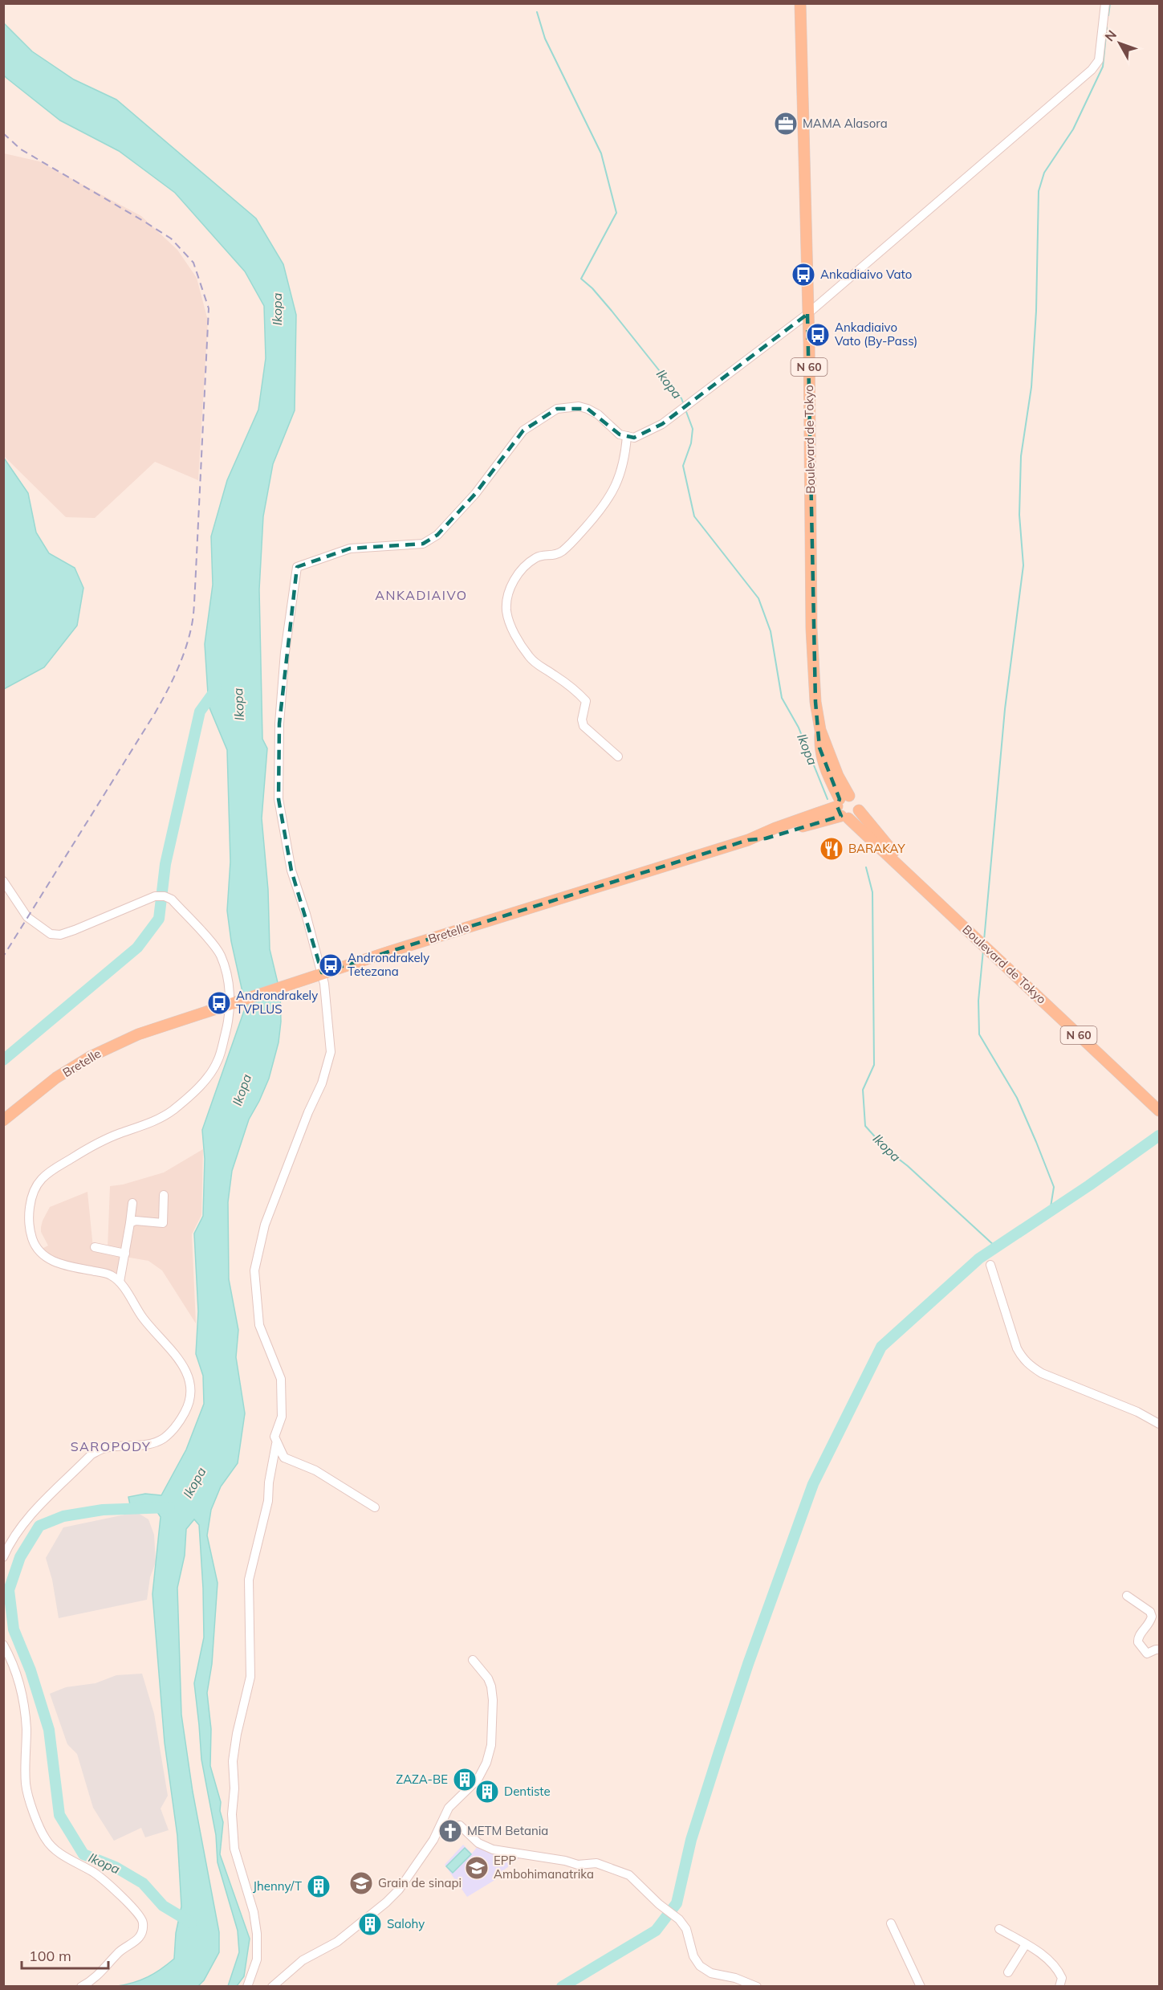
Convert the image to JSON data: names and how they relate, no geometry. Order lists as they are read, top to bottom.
{
  "streets": {
    "main road": ["N 60", "Boulevard de Tokyo", "Bretelle"]
  },
  "crossings": [
    ["Boulevard de Tokyo", "Bretelle"]
  ],
  "districts": ["ANKADIAIVO", "SAROPODY"],
  "water": ["Ikopa"],
  "places": {
    "office": ["MAMA Alasora"],
    "bus stop": [
      "Ankadiaivo Vato",
      "Ankadiaivo Vato (By-Pass)",
      "Androndrakely Tetezana",
      "Androndrakely TVPLUS"
    ],
    "restaurant": ["BARAKAY"],
    "building": [
      "ZAZA-BE",
      "Dentiste",
      "Jhenny/T",
      "Salohy"
    ],
    "church": ["METM Betania"],
    "school or university": ["EPP Ambohimanatrika", "Grain de sinapi"]
  },
  "scale_bar": "100 m",
  "north": "top left"
}
